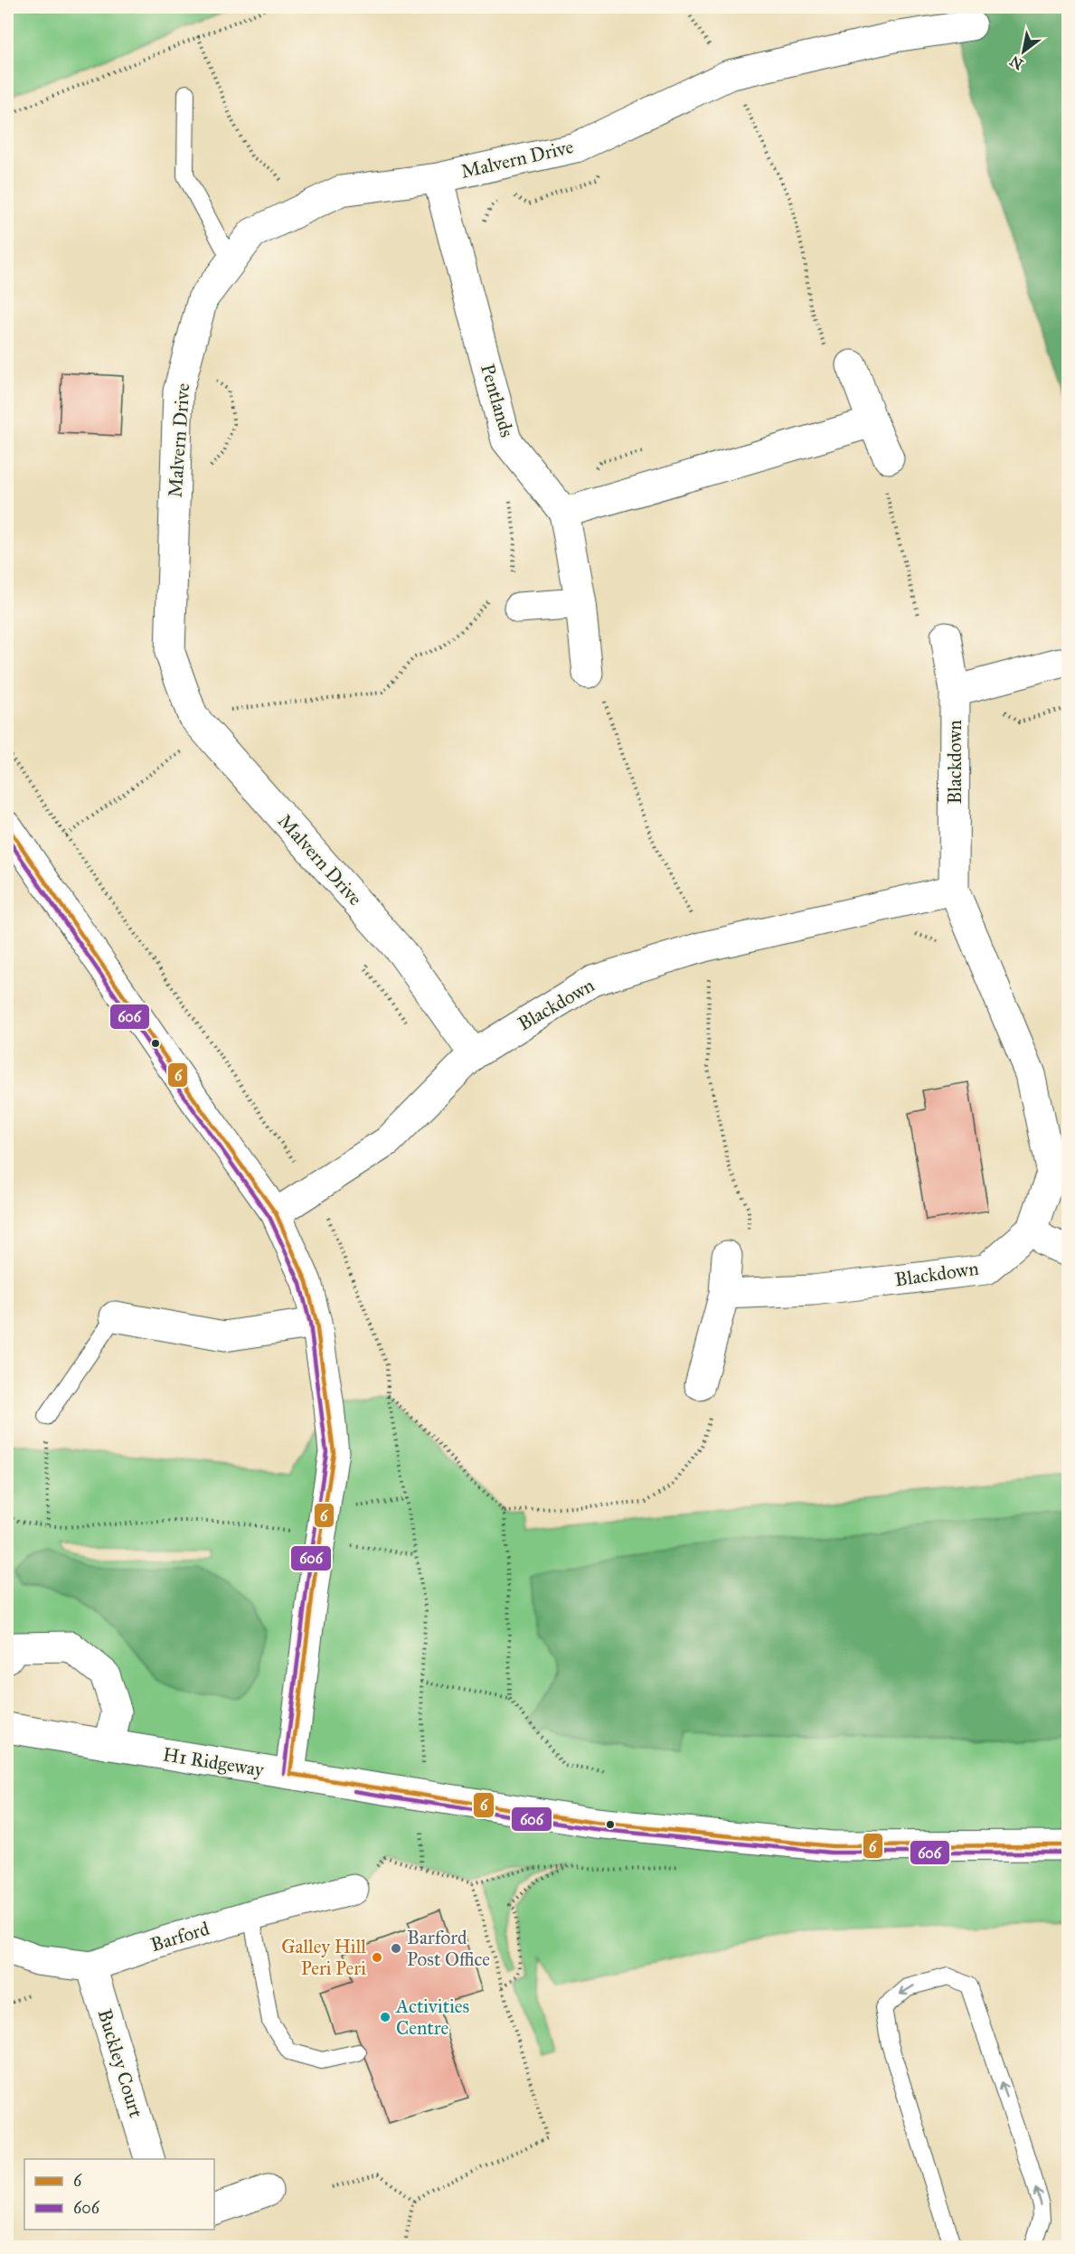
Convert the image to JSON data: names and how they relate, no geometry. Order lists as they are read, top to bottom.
{
  "streets": {
    "street": [
      "Malvern Drive",
      "Pentlands",
      "Blackdown",
      "H1 Ridgeway",
      "Barford",
      "Buckley Court"
    ]
  },
  "crossings": [
    ["Malvern Drive", "Pentlands"],
    ["Malvern Drive", "Blackdown"],
    ["Barford", "Buckley Court"]
  ],
  "places": ["Barford Post Office", "Galley Hill Peri Peri", "Activities Centre"],
  "lines": ["transit line 6", "transit line 606"],
  "legend": ["6", "606"],
  "north": "bottom left"
}
